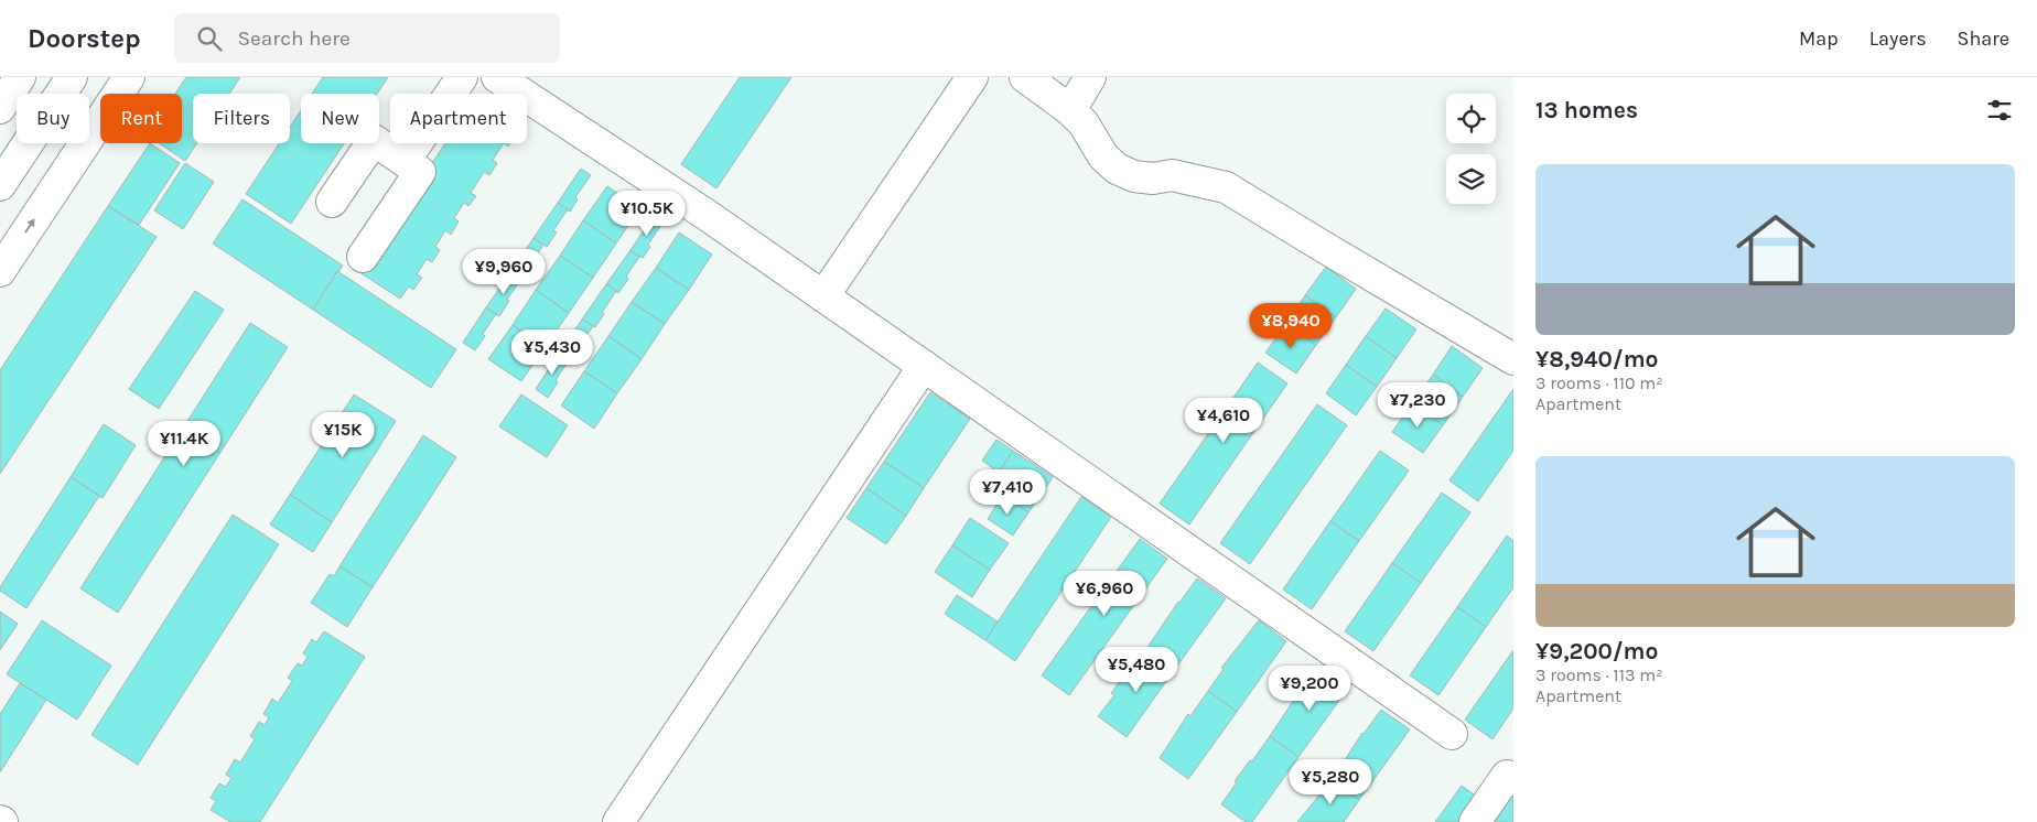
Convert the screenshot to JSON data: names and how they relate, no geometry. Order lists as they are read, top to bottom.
{
  "page": {
    "header": "Doorstep",
    "search": "Search here",
    "nav": ["Map", "Layers", "Share"],
    "heading": "13 homes",
    "chip": [
      "Buy",
      "Rent",
      "Filters",
      "New",
      "Apartment"
    ],
    "list": [
      {
        "name": "¥8,940/mo",
        "note": "3 rooms · 110 m² · Apartment"
      },
      {
        "name": "¥9,200/mo",
        "note": "3 rooms · 113 m² · Apartment"
      }
    ],
    "price": [
      "¥10.5K",
      "¥9,960",
      "¥8,940",
      "¥5,430",
      "¥7,230",
      "¥4,610",
      "¥15K",
      "¥11.4K",
      "¥7,410",
      "¥6,960",
      "¥5,480",
      "¥9,200",
      "¥5,280"
    ]
  }
}
